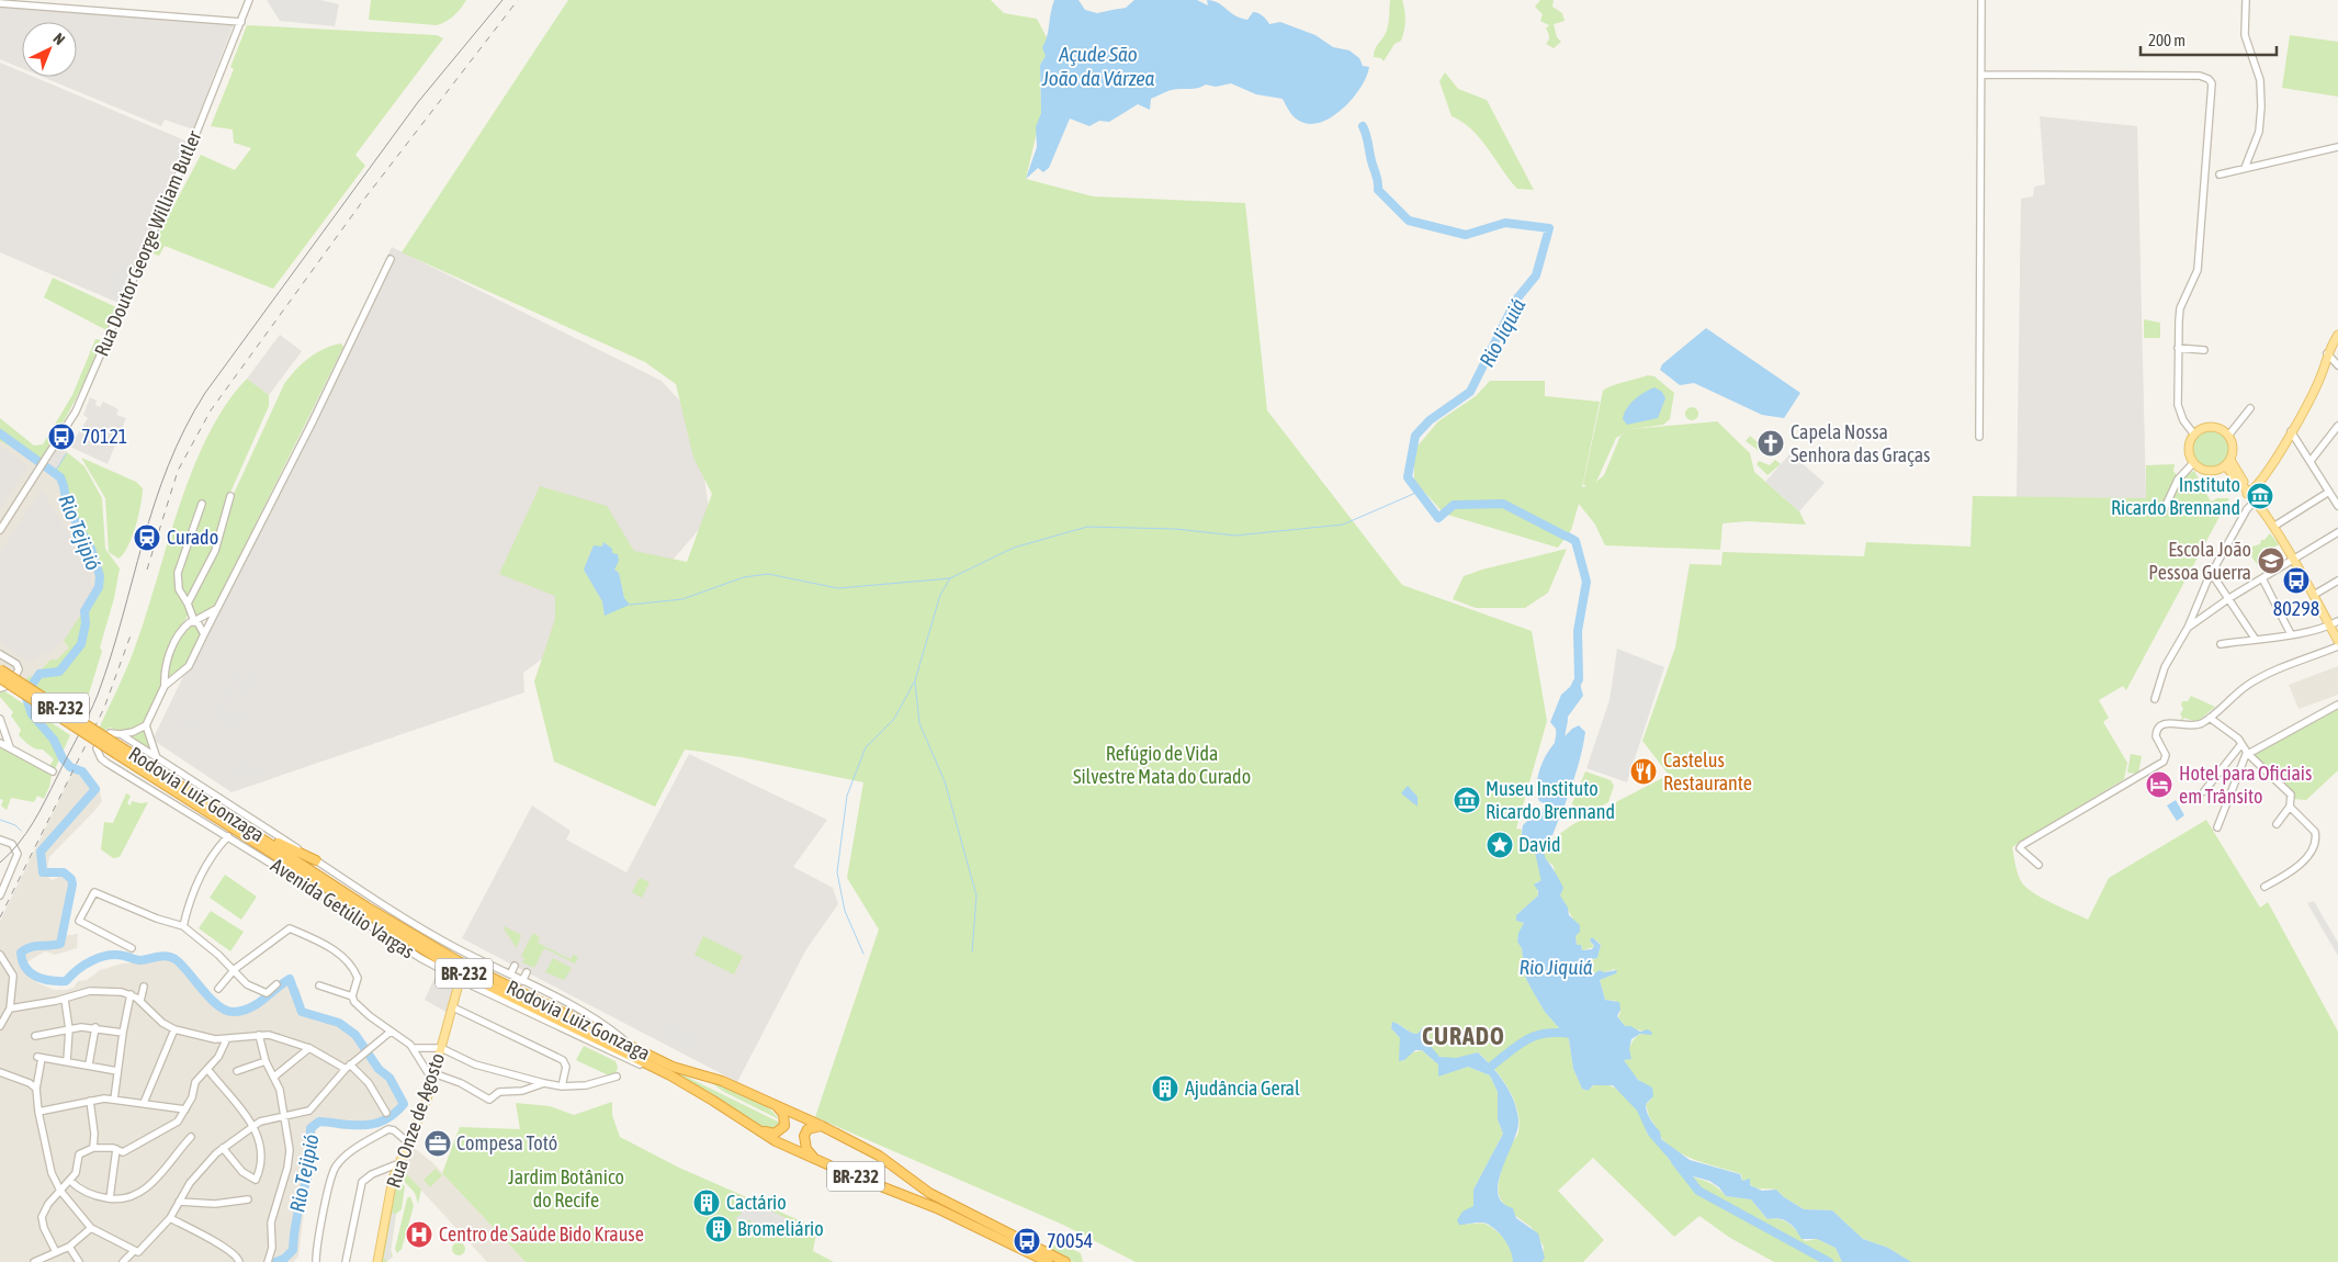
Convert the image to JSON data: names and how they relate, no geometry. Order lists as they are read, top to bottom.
{
  "streets": {
    "highway": ["BR-232", "Rodovia Luiz Gonzaga"],
    "main road": ["Rua Onze de Agosto"],
    "street": ["Rua Doutor George William Butler", "Avenida Getúlio Vargas"]
  },
  "crossings": [
    ["Rodovia Luiz Gonzaga", "Avenida Getúlio Vargas"],
    ["Avenida Getúlio Vargas", "Rua Onze de Agosto"]
  ],
  "districts": ["CURADO"],
  "water": ["Açude São João da Várzea", "Rio Jiquiá", "Rio Tejipió"],
  "parks": ["Refúgio de Vida Silvestre Mata do Curado", "Jardim Botânico do Recife"],
  "places": {
    "bus stop": ["70121", "80298", "70054"],
    "church": ["Capela Nossa Senhora das Graças"],
    "museum": ["Instituto Ricardo Brennand", "Museu Instituto Ricardo Brennand"],
    "station": ["Curado"],
    "school or university": ["Escola João Pessoa Guerra"],
    "restaurant": ["Castelus Restaurante"],
    "hotel": ["Hotel para Oficiais em Trânsito"],
    "place": ["David"],
    "building": ["Ajudância Geral", "Cactário", "Bromeliário"],
    "office": ["Compesa Totó"],
    "hospital": ["Centro de Saúde Bido Krause"]
  },
  "scale_bar": "200 m",
  "north": "top right"
}
